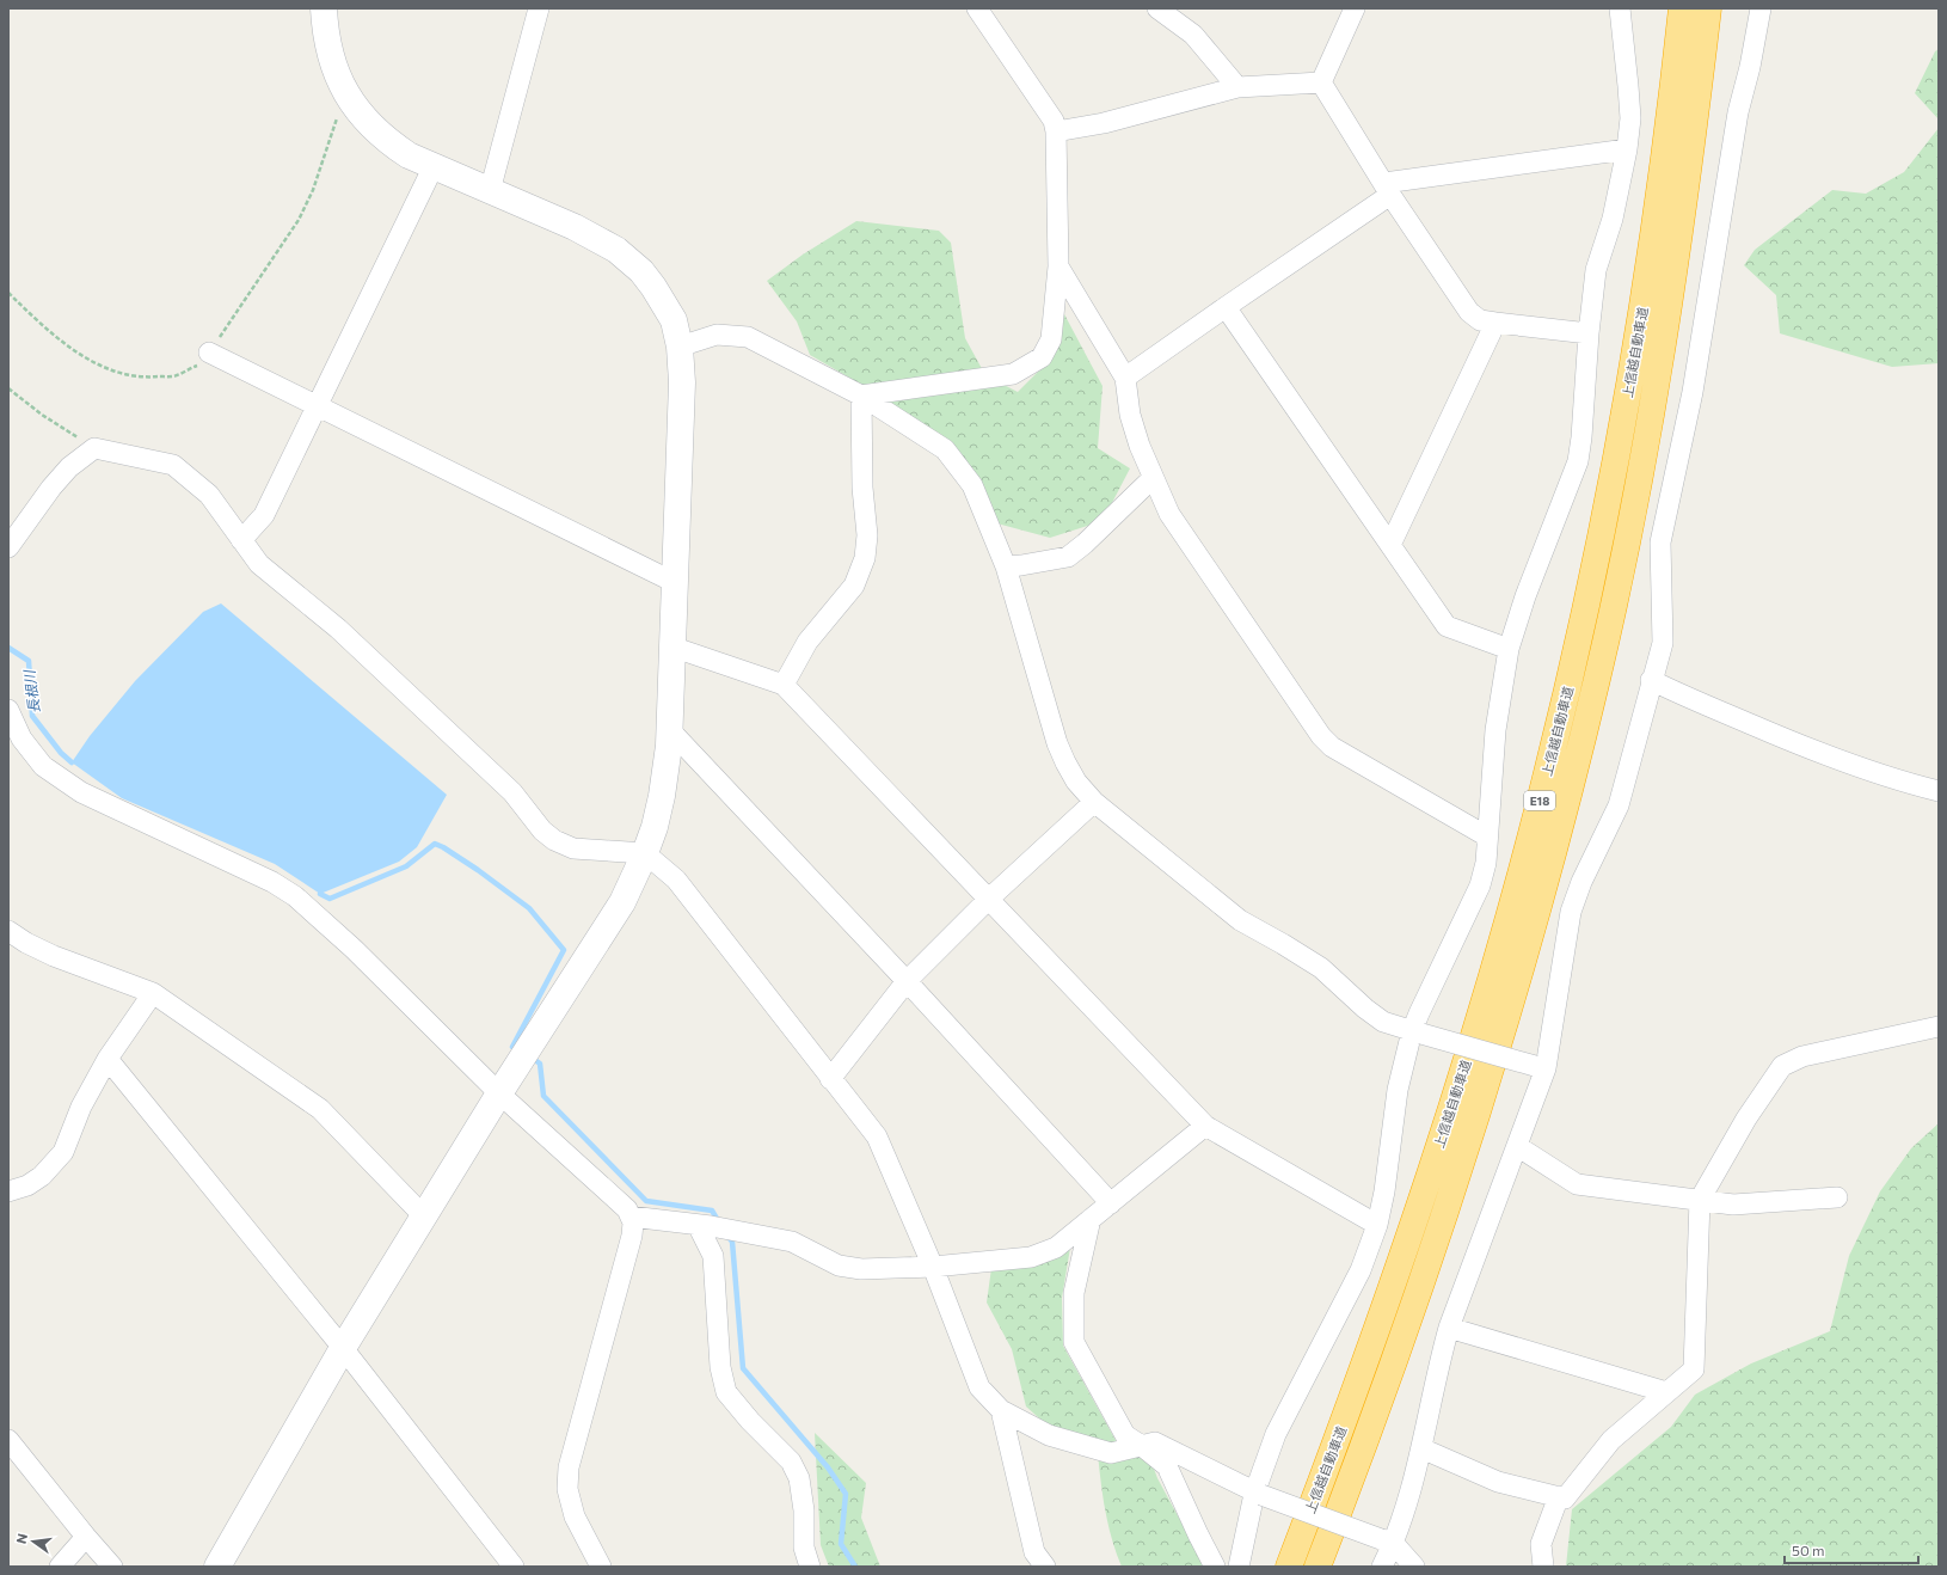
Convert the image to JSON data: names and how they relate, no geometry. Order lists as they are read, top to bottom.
{
  "streets": {
    "highway": ["上信越自動車道", "E18"]
  },
  "water": ["長根川"],
  "scale_bar": "50 m",
  "north": "left"
}
